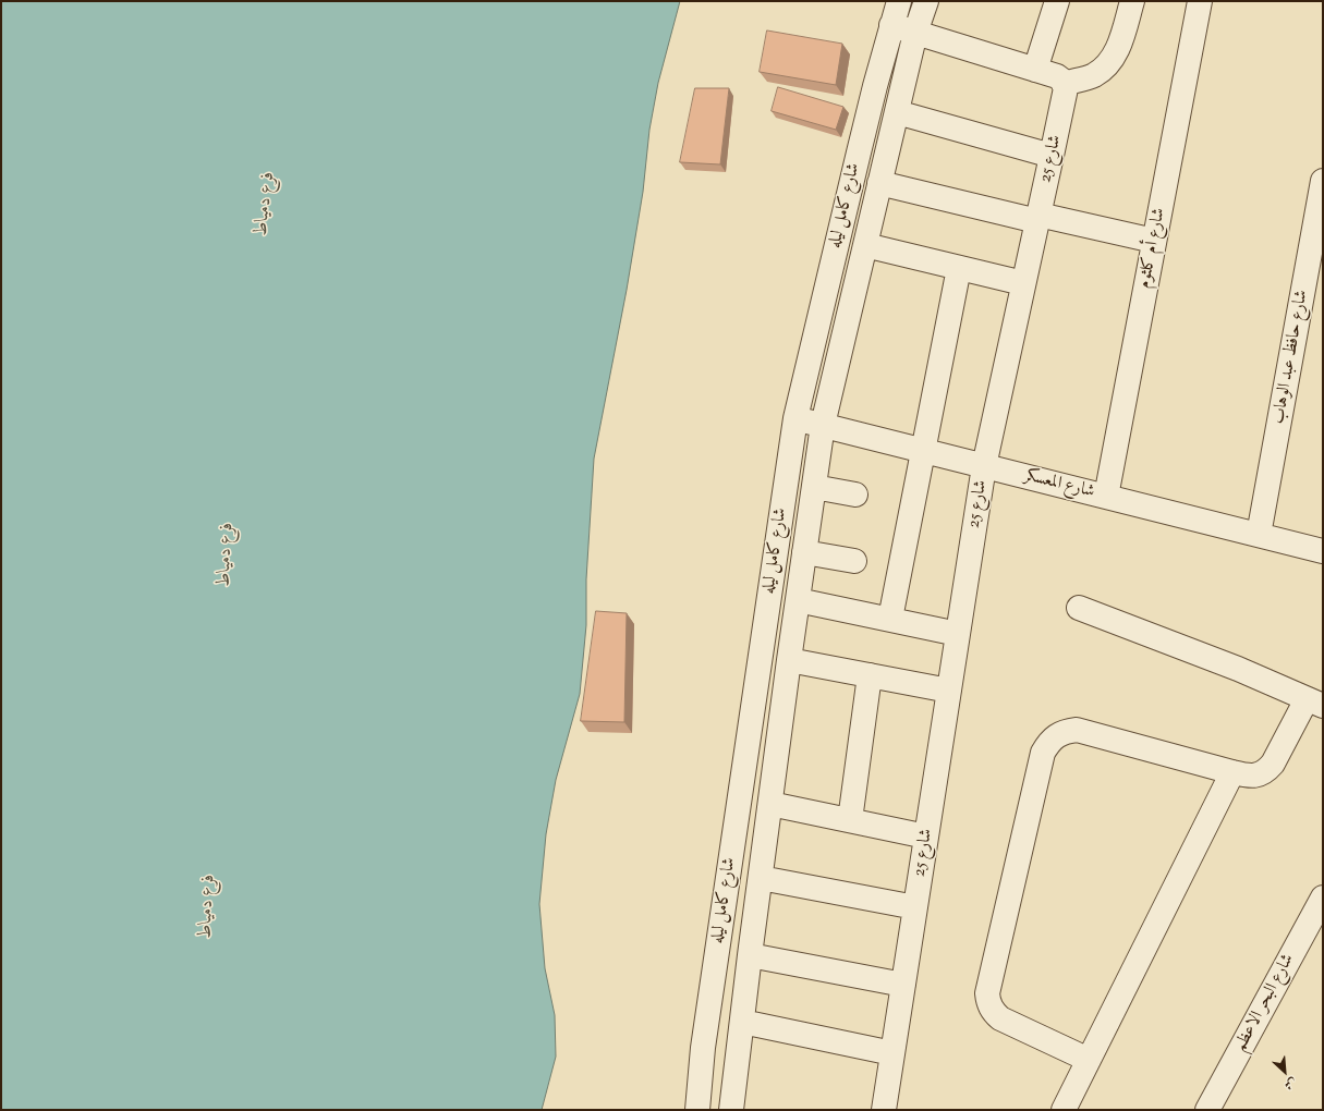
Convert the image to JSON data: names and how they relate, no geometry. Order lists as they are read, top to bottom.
{
  "streets": {
    "street": [
      "شارع 25",
      "شارع كامل ليله",
      "شارع أم كلثوم",
      "شارع حافظ عبد الوهاب",
      "شارع المعسكر",
      "شارع البحر الاعظم"
    ]
  },
  "crossings": [
    ["شارع 25", "شارع المعسكر"],
    ["شارع كامل ليله", "شارع المعسكر"],
    ["شارع أم كلثوم", "شارع المعسكر"],
    ["شارع حافظ عبد الوهاب", "شارع المعسكر"]
  ],
  "water": ["فرع دمياط"],
  "north": "bottom right"
}
